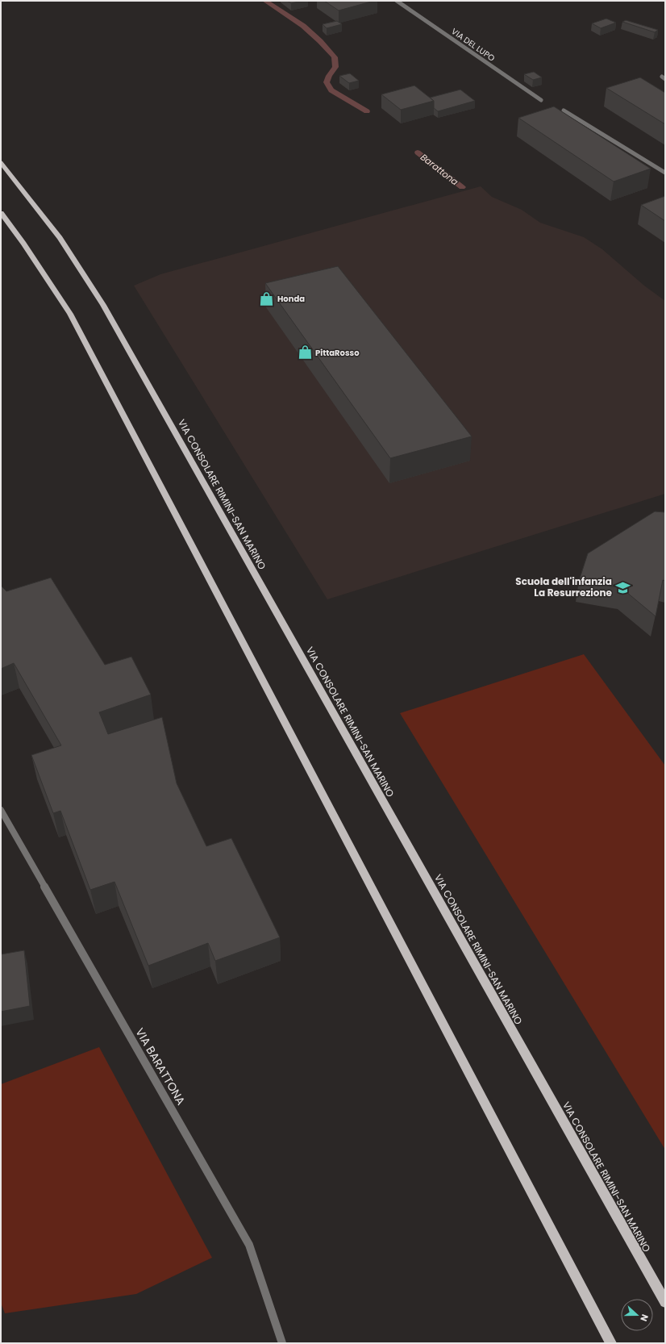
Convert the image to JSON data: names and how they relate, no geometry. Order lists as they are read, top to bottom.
{
  "streets": {
    "main road": ["VIA CONSOLARE RIMINI-SAN MARINO"],
    "street": ["VIA DEL LUPO", "VIA BARATTONA"]
  },
  "water": ["Barattona"],
  "places": {
    "shop": ["Honda", "PittaRosso"],
    "school or university": ["Scuola dell'infanzia La Resurrezione"]
  },
  "north": "right"
}
